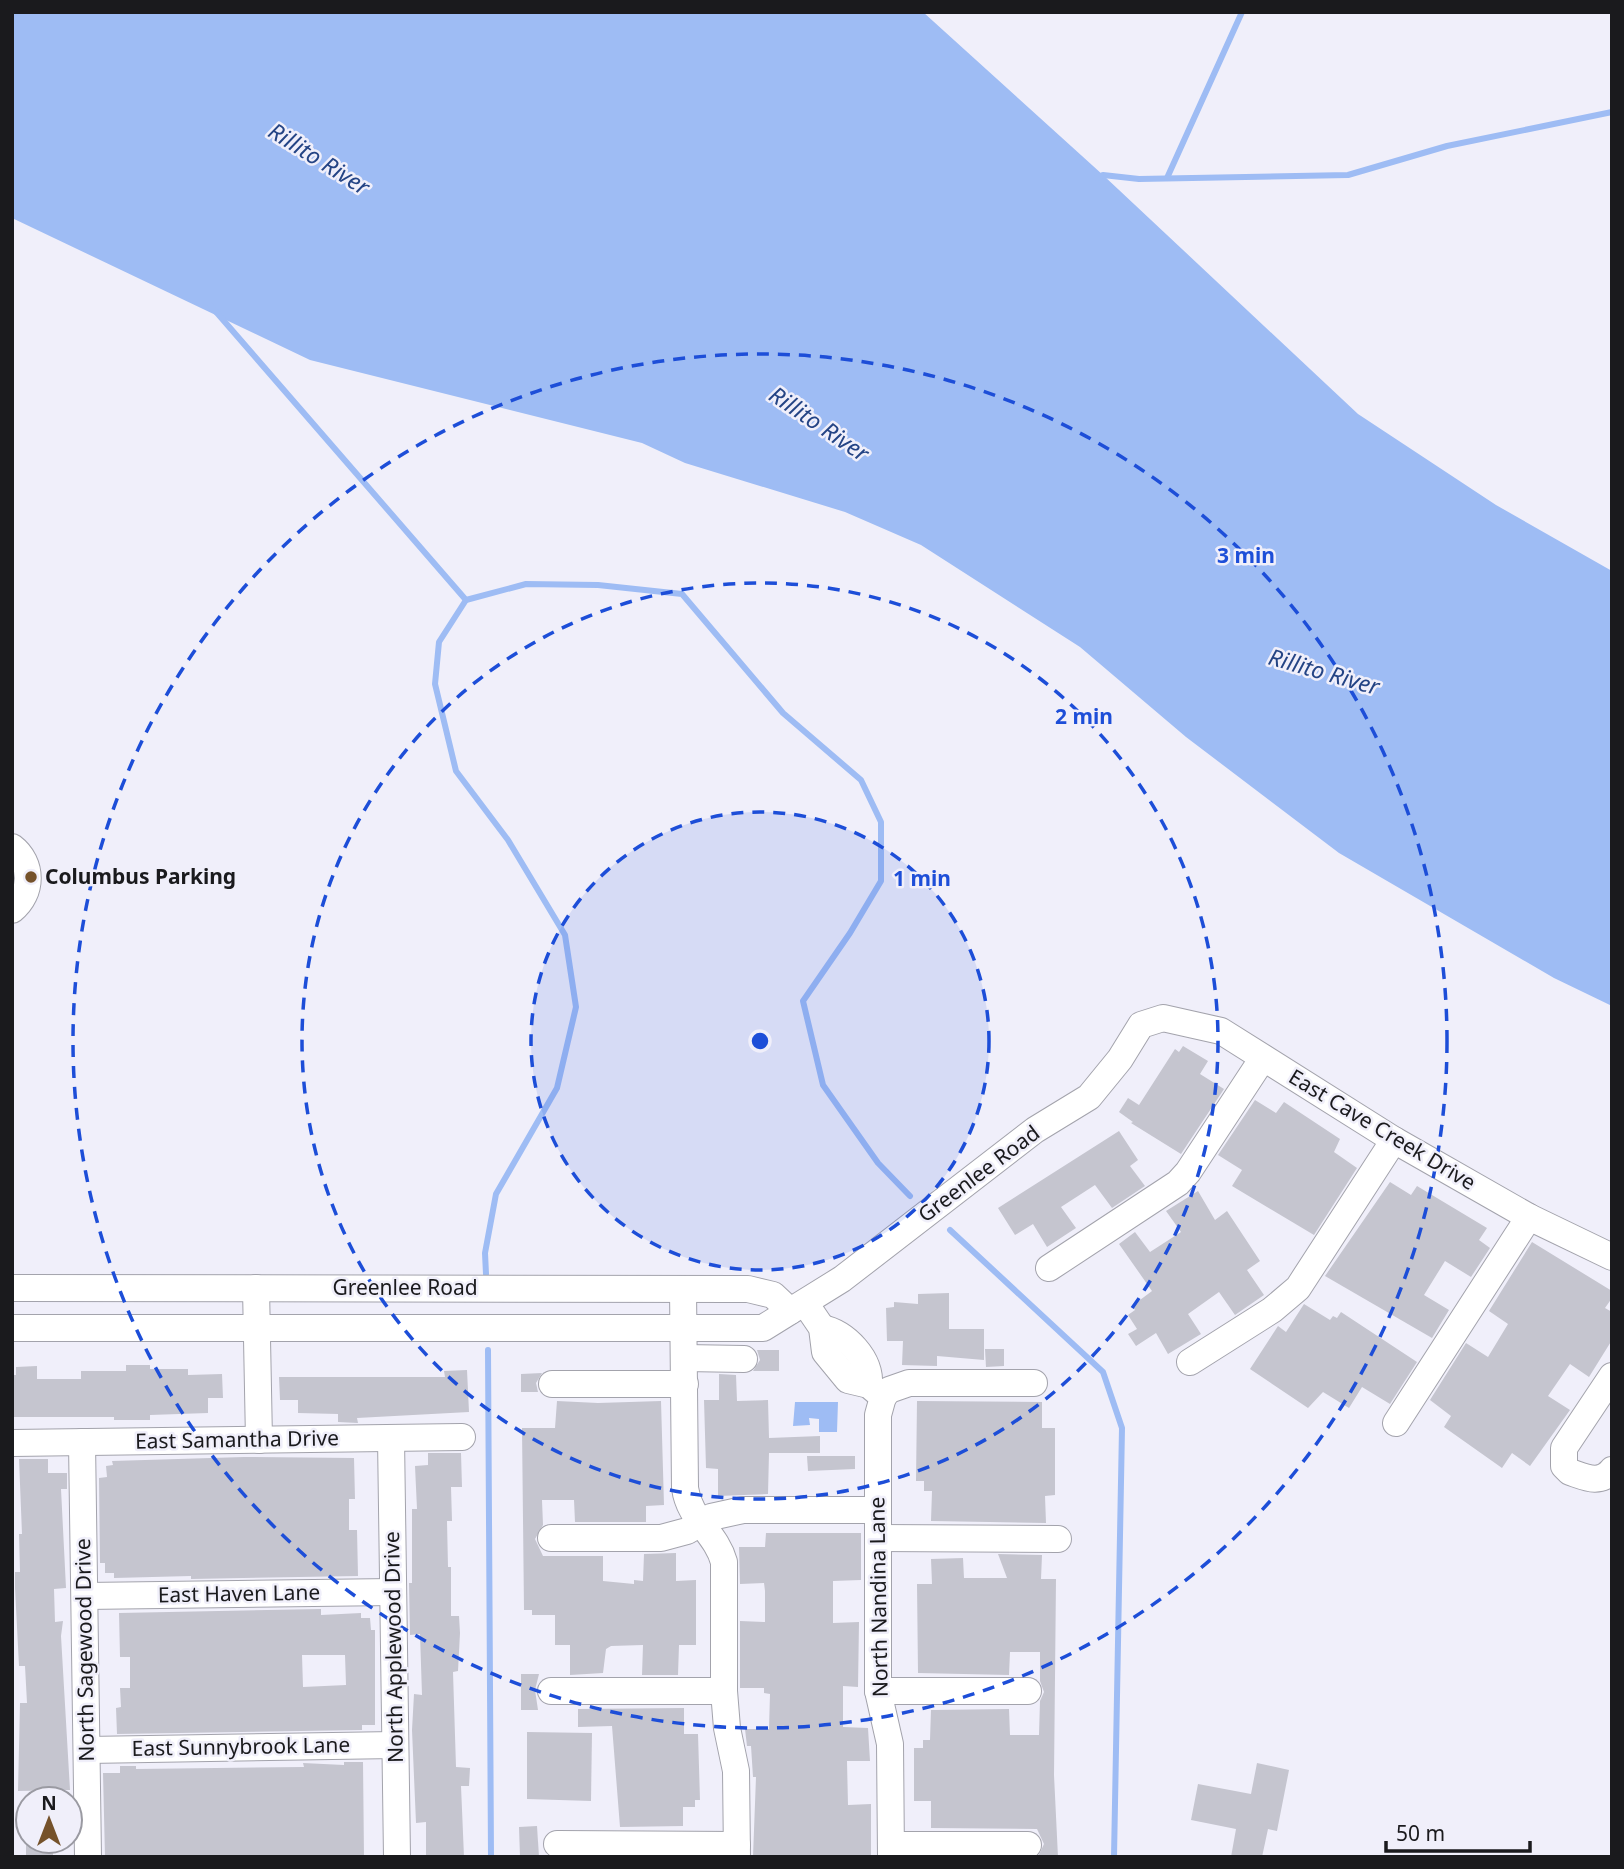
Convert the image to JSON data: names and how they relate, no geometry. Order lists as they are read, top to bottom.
{
  "streets": {
    "street": [
      "East Cave Creek Drive",
      "Greenlee Road",
      "East Samantha Drive",
      "East Haven Lane",
      "North Nandina Lane",
      "North Applewood Drive",
      "North Sagewood Drive",
      "East Sunnybrook Lane"
    ]
  },
  "crossings": [
    ["East Cave Creek Drive", "Greenlee Road"],
    ["East Samantha Drive", "North Applewood Drive"],
    ["East Samantha Drive", "North Sagewood Drive"],
    ["East Haven Lane", "North Applewood Drive"],
    ["East Haven Lane", "North Sagewood Drive"],
    ["North Applewood Drive", "East Sunnybrook Lane"],
    ["North Sagewood Drive", "East Sunnybrook Lane"]
  ],
  "water": ["Rillito River"],
  "places": ["Columbus Parking"],
  "scale_bar": "50 m",
  "north": "top",
  "rings": ["3 min", "2 min", "1 min"]
}
